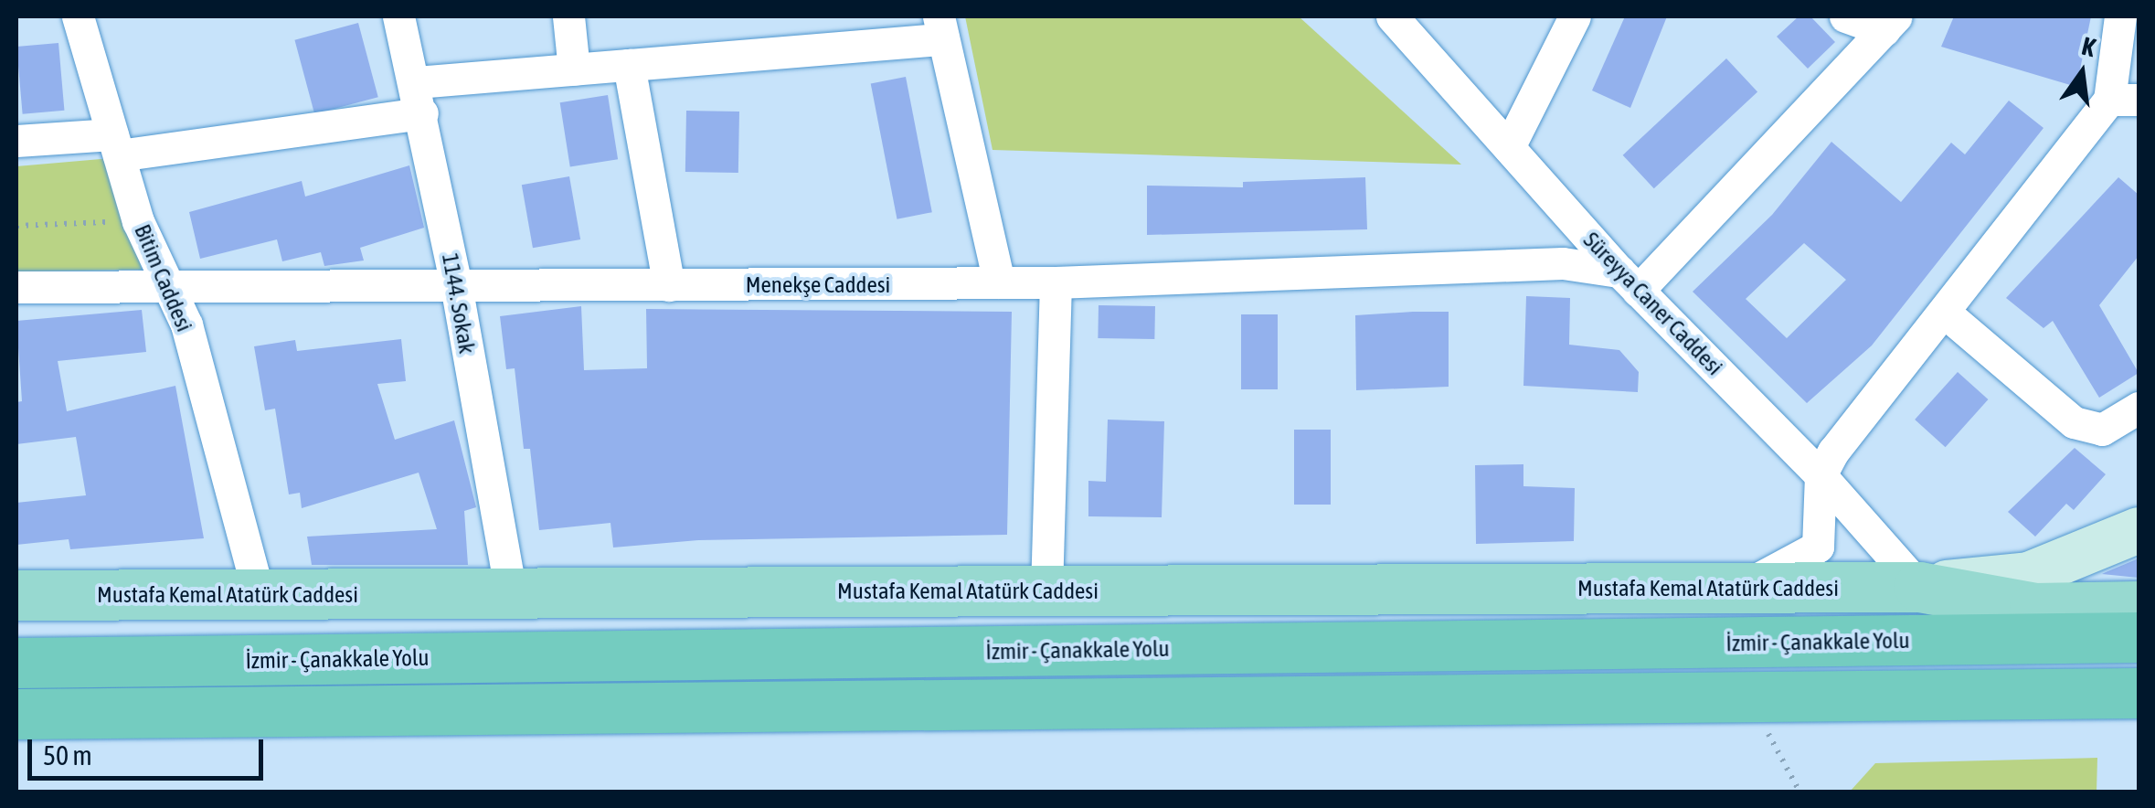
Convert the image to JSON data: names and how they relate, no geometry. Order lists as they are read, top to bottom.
{
  "streets": {
    "highway": ["İzmir - Çanakkale Yolu"],
    "main road": ["Mustafa Kemal Atatürk Caddesi"],
    "street": [
      "Bitim Caddesi",
      "Menekşe Caddesi",
      "1144. Sokak",
      "Süreyya Caner Caddesi"
    ]
  },
  "crossings": [
    ["Bitim Caddesi", "Menekşe Caddesi"],
    ["Bitim Caddesi", "Mustafa Kemal Atatürk Caddesi"],
    ["Menekşe Caddesi", "1144. Sokak"],
    ["Menekşe Caddesi", "Süreyya Caner Caddesi"],
    ["1144. Sokak", "Mustafa Kemal Atatürk Caddesi"],
    ["Süreyya Caner Caddesi", "Mustafa Kemal Atatürk Caddesi"]
  ],
  "scale_bar": "50 m",
  "north": "top"
}
